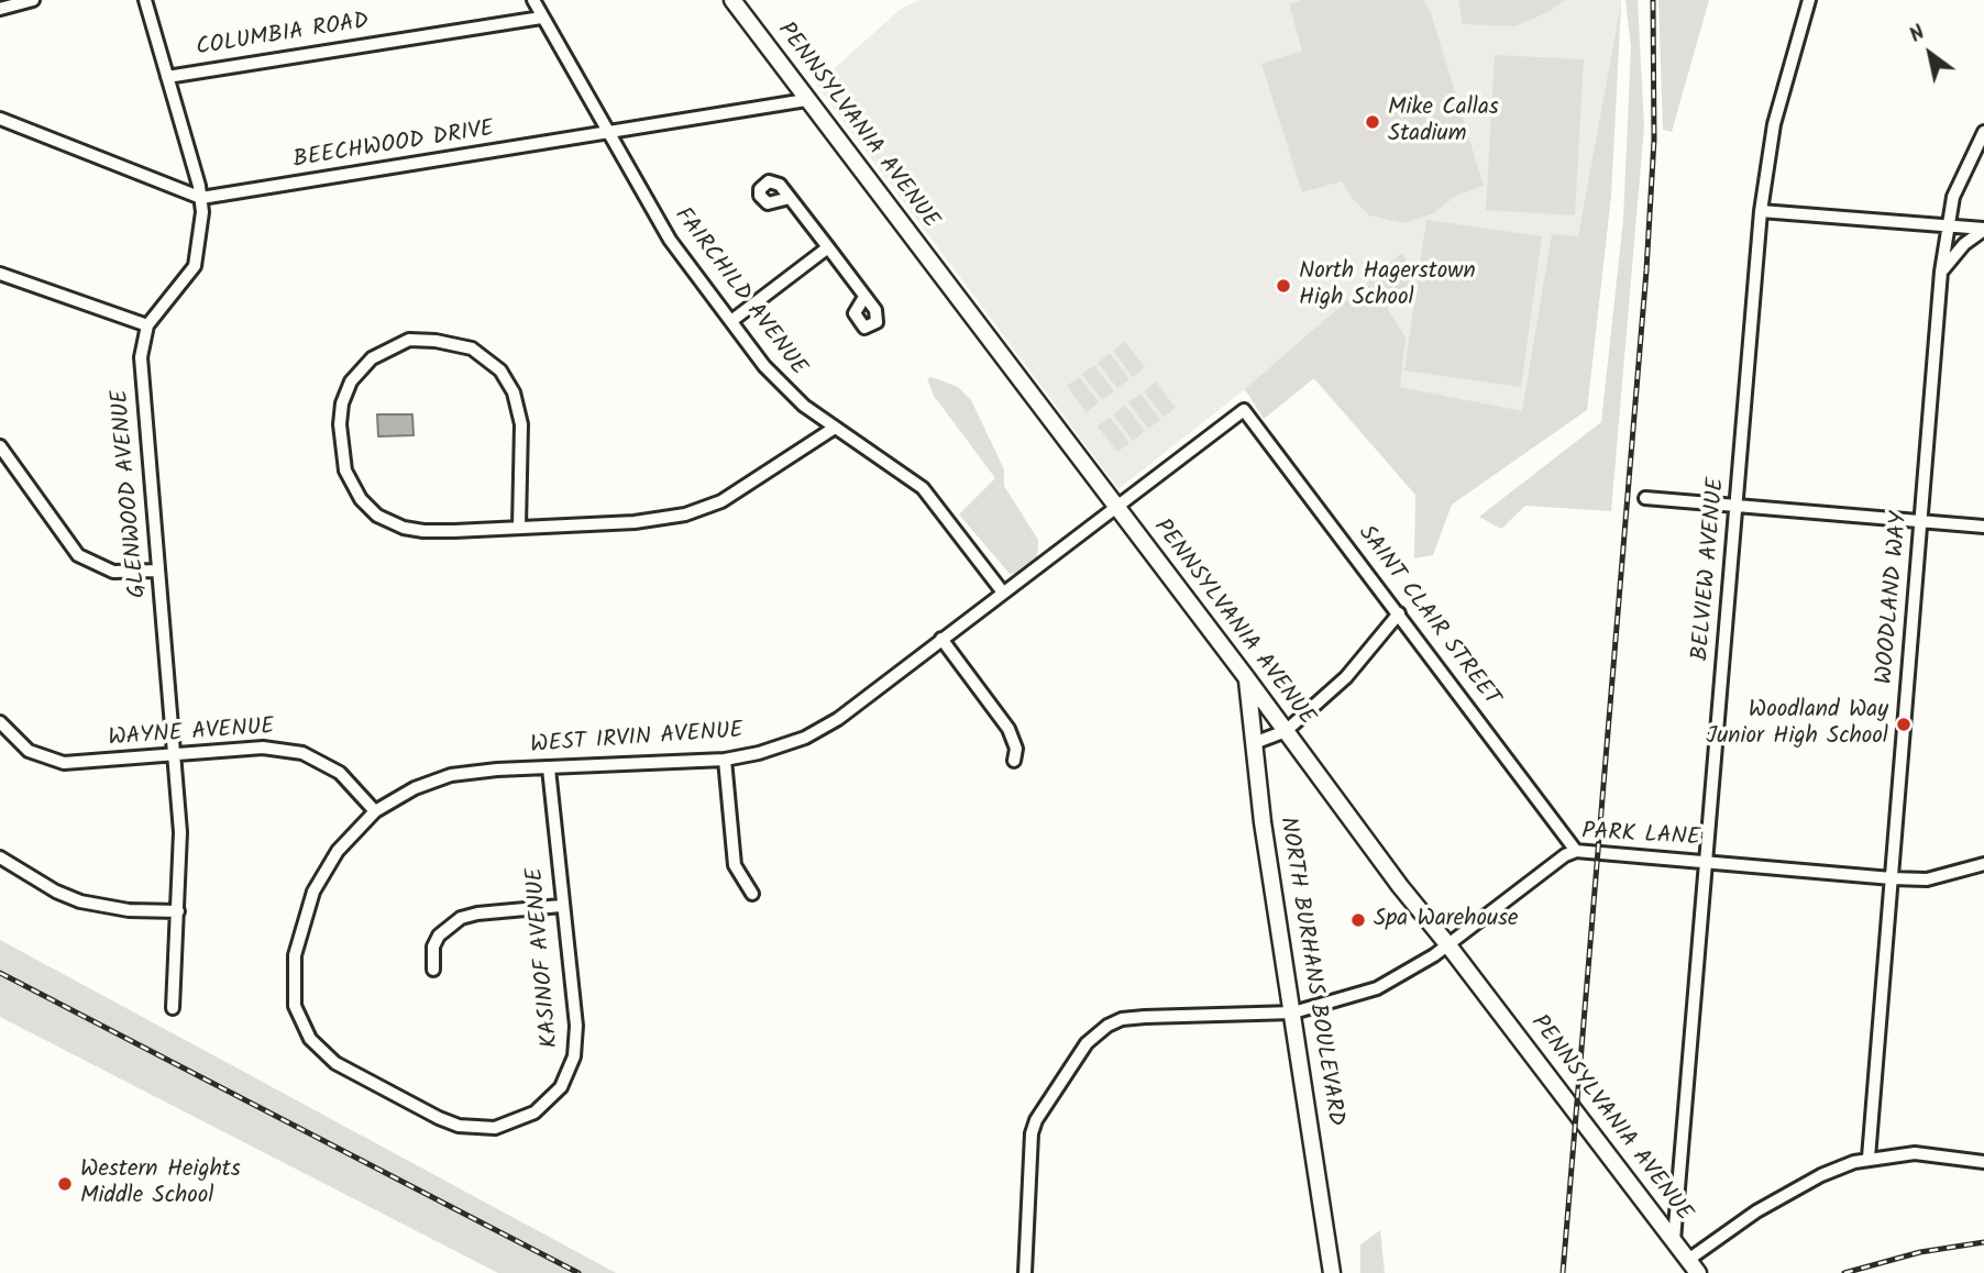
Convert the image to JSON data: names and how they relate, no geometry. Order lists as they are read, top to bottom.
{
  "streets": {
    "main road": ["PENNSYLVANIA AVENUE", "NORTH BURHANS BOULEVARD"],
    "street": [
      "COLUMBIA ROAD",
      "BEECHWOOD DRIVE",
      "FAIRCHILD AVENUE",
      "GLENWOOD AVENUE",
      "BELVIEW AVENUE",
      "WOODLAND WAY",
      "SAINT CLAIR STREET",
      "WAYNE AVENUE",
      "WEST IRVIN AVENUE",
      "PARK LANE",
      "KASINOF AVENUE"
    ]
  },
  "crossings": [
    ["COLUMBIA ROAD", "FAIRCHILD AVENUE"],
    ["COLUMBIA ROAD", "GLENWOOD AVENUE"],
    ["PENNSYLVANIA AVENUE", "BEECHWOOD DRIVE"],
    ["PENNSYLVANIA AVENUE", "BELVIEW AVENUE"],
    ["PENNSYLVANIA AVENUE", "WEST IRVIN AVENUE"],
    ["PENNSYLVANIA AVENUE", "PARK LANE"],
    ["PENNSYLVANIA AVENUE", "NORTH BURHANS BOULEVARD"],
    ["BEECHWOOD DRIVE", "FAIRCHILD AVENUE"],
    ["BEECHWOOD DRIVE", "GLENWOOD AVENUE"],
    ["FAIRCHILD AVENUE", "WEST IRVIN AVENUE"],
    ["GLENWOOD AVENUE", "WAYNE AVENUE"],
    ["BELVIEW AVENUE", "PARK LANE"],
    ["WOODLAND WAY", "PARK LANE"],
    ["SAINT CLAIR STREET", "WEST IRVIN AVENUE"],
    ["SAINT CLAIR STREET", "PARK LANE"],
    ["WAYNE AVENUE", "WEST IRVIN AVENUE"],
    ["WEST IRVIN AVENUE", "KASINOF AVENUE"],
    ["PARK LANE", "NORTH BURHANS BOULEVARD"]
  ],
  "places": [
    "Mike Callas Stadium",
    "North Hagerstown High School",
    "Woodland Way Junior High School",
    "Spa Warehouse",
    "Western Heights Middle School"
  ],
  "north": "top left"
}
